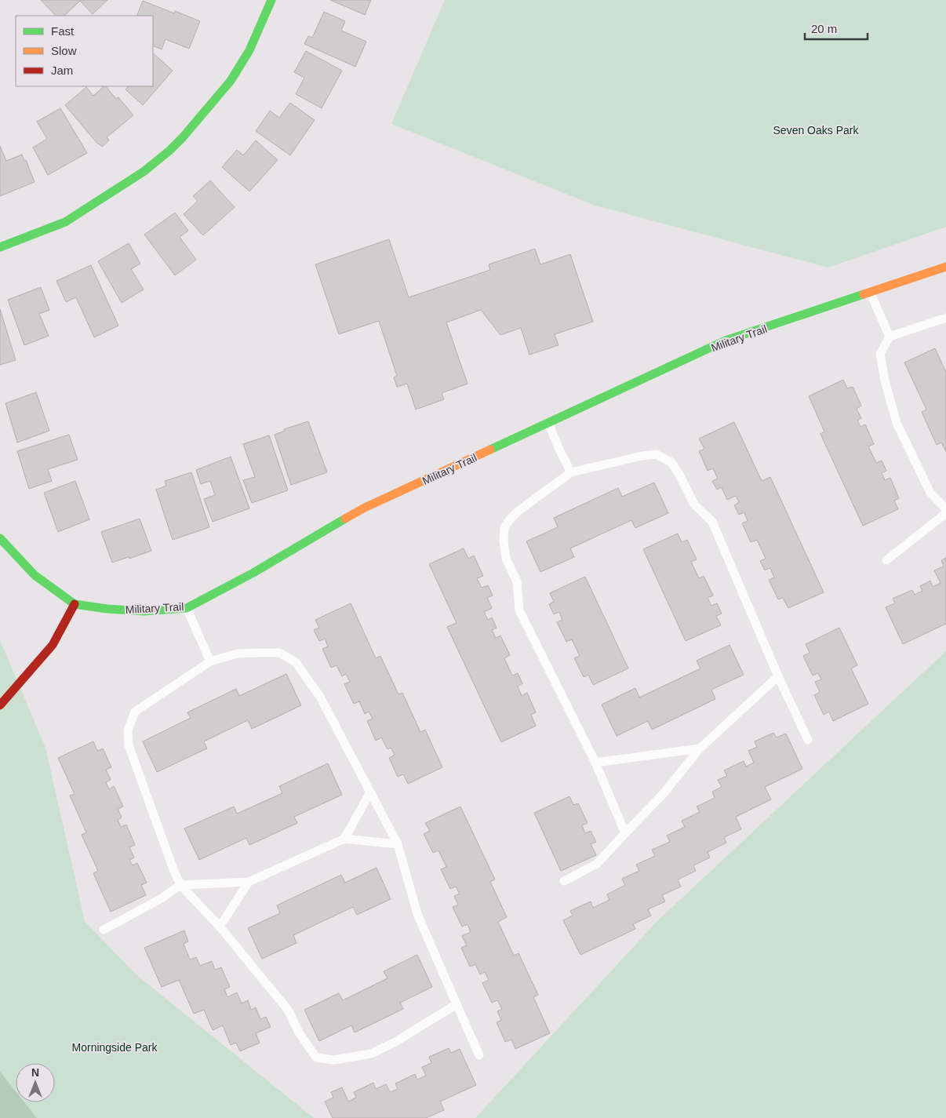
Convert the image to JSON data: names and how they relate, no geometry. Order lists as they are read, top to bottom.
{
  "streets": {
    "street": ["Military Trail"]
  },
  "parks": ["Seven Oaks Park", "Morningside Park"],
  "legend": ["Fast", "Slow", "Jam"],
  "scale_bar": "20 m",
  "north": "top"
}
